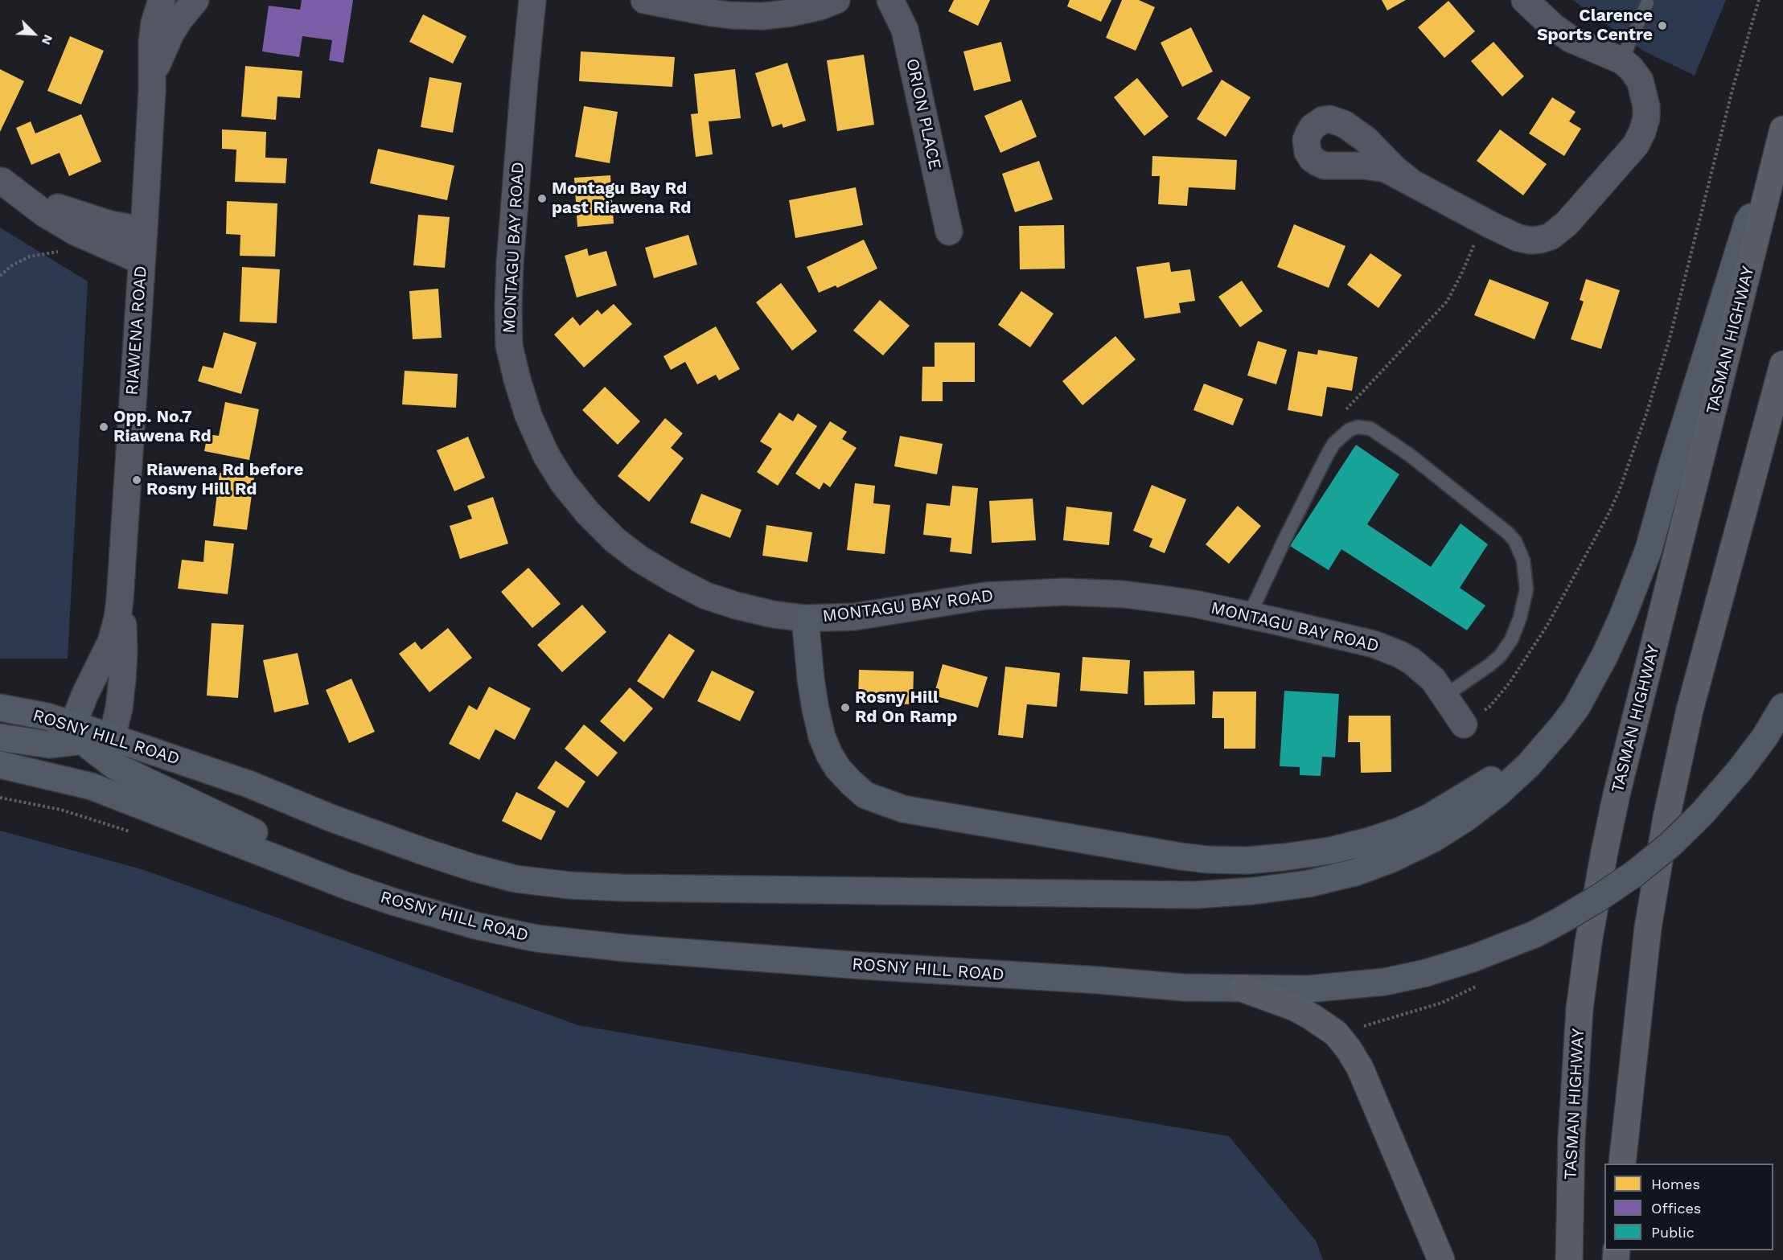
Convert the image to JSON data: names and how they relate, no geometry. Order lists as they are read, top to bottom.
{
  "streets": {
    "highway": ["TASMAN HIGHWAY"],
    "main road": ["ROSNY HILL ROAD"],
    "street": ["ORION PLACE", "MONTAGU BAY ROAD", "RIAWENA ROAD"]
  },
  "crossings": [
    ["RIAWENA ROAD", "ROSNY HILL ROAD"],
    ["TASMAN HIGHWAY", "ROSNY HILL ROAD"]
  ],
  "places": [
    "Clarence Sports Centre",
    "Montagu Bay Rd past Riawena Rd",
    "Opp. No.7 Riawena Rd",
    "Riawena Rd before Rosny Hill Rd",
    "Rosny Hill Rd On Ramp"
  ],
  "legend": ["Homes", "Offices", "Public"],
  "north": "bottom right"
}
